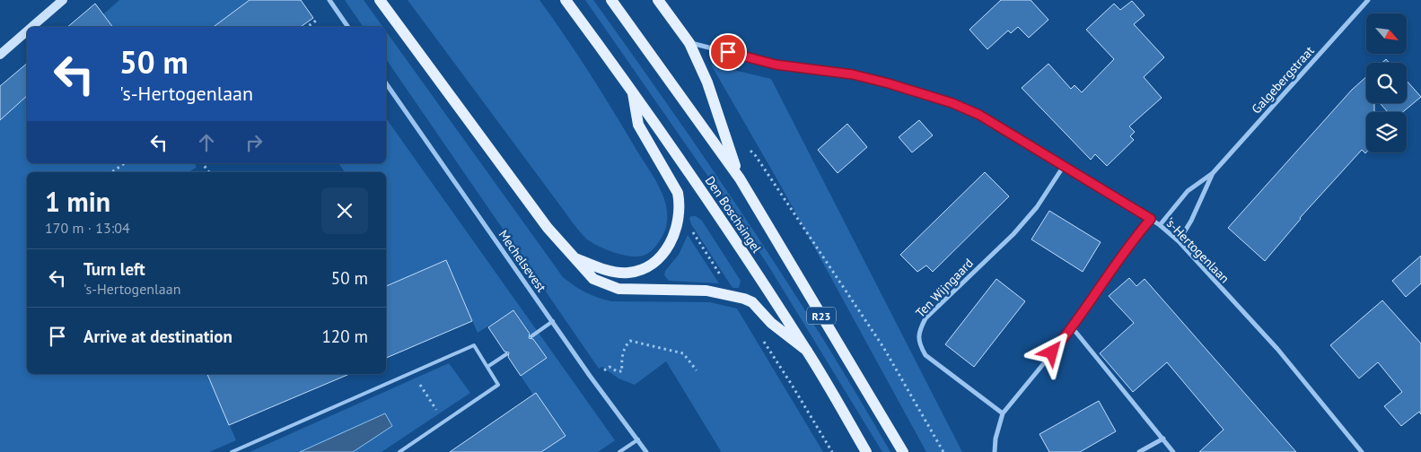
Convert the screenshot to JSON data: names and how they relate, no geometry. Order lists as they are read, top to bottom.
{
  "streets": {
    "main road": ["Den Boschsingel", "R23"],
    "street": [
      "Galgebergstraat",
      "'s-Hertogenlaan",
      "Mechelsevest",
      "Ten Wijngaard"
    ]
  },
  "crossings": [
    ["Galgebergstraat", "'s-Hertogenlaan"],
    ["'s-Hertogenlaan", "Ten Wijngaard"]
  ],
  "north": "bottom right",
  "page": {
    "turn": ["50 m", "'s-Hertogenlaan"],
    "heading": ["1 min", "170 m · 13:04"],
    "list": [
      {
        "name": "Turn left",
        "note": "'s-Hertogenlaan",
        "value": "50 m"
      },
      {
        "name": "Arrive at destination",
        "value": "120 m"
      }
    ]
  }
}
